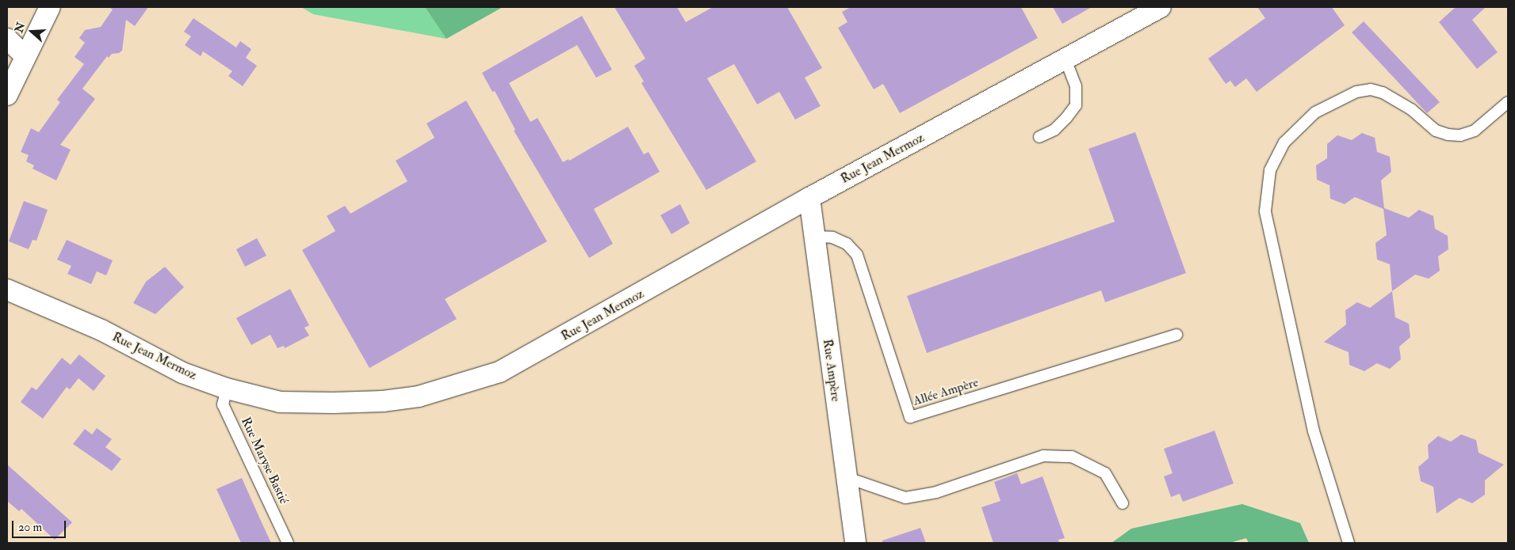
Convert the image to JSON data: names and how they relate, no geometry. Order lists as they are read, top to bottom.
{
  "streets": {
    "street": ["Rue Jean Mermoz", "Rue Ampère"],
    "lane": ["Allée Ampère", "Rue Maryse Bastié"]
  },
  "crossings": [
    ["Rue Jean Mermoz", "Rue Ampère"],
    ["Rue Jean Mermoz", "Rue Maryse Bastié"],
    ["Rue Ampère", "Allée Ampère"]
  ],
  "scale_bar": "20 m",
  "north": "left"
}
